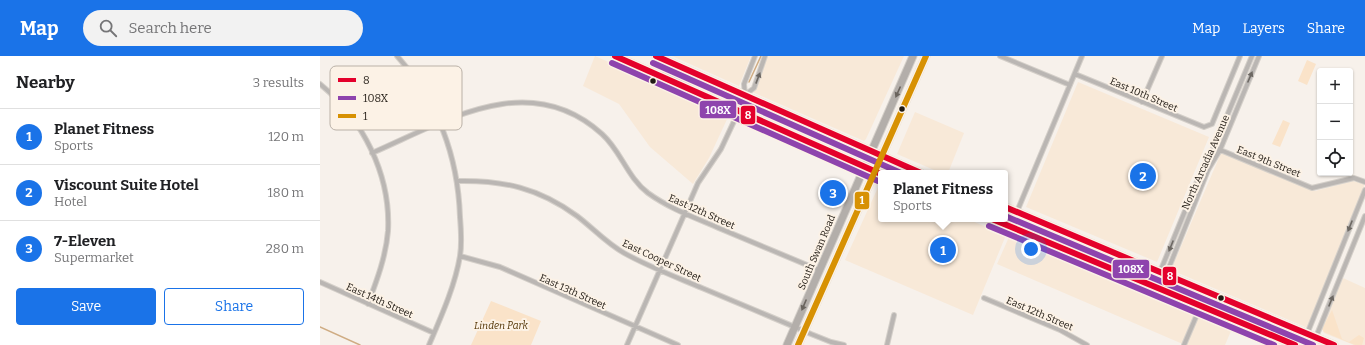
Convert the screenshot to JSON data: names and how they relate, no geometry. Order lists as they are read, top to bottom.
{
  "streets": {
    "main road": ["South Swan Road"],
    "street": [
      "East 10th Street",
      "East 9th Street",
      "North Arcadia Avenue",
      "East 12th Street",
      "East Cooper Street",
      "East 13th Street",
      "East 14th Street"
    ]
  },
  "crossings": [
    ["East 9th Street", "North Arcadia Avenue"],
    ["East 12th Street", "South Swan Road"],
    ["South Swan Road", "East Cooper Street"]
  ],
  "parks": ["Linden Park"],
  "lines": ["transit line 8", "transit line 1", "transit line 108X"],
  "legend": ["8", "108X", "1"],
  "page": {
    "header": "Map",
    "search": "Search here",
    "nav": ["Map", "Layers", "Share"],
    "heading": ["Nearby", "3 results"],
    "map_buttons": ["+", "−"],
    "list": [
      {
        "mark": "1",
        "name": "Planet Fitness",
        "note": "Sports",
        "value": "120 m"
      },
      {
        "mark": "2",
        "name": "Viscount Suite Hotel",
        "note": "Hotel",
        "value": "180 m"
      },
      {
        "mark": "3",
        "name": "7-Eleven",
        "note": "Supermarket",
        "value": "280 m"
      }
    ],
    "pins": ["2", "3", "1"],
    "popup": ["Planet Fitness", "Sports"],
    "buttons": ["Save", "Share"]
  }
}
